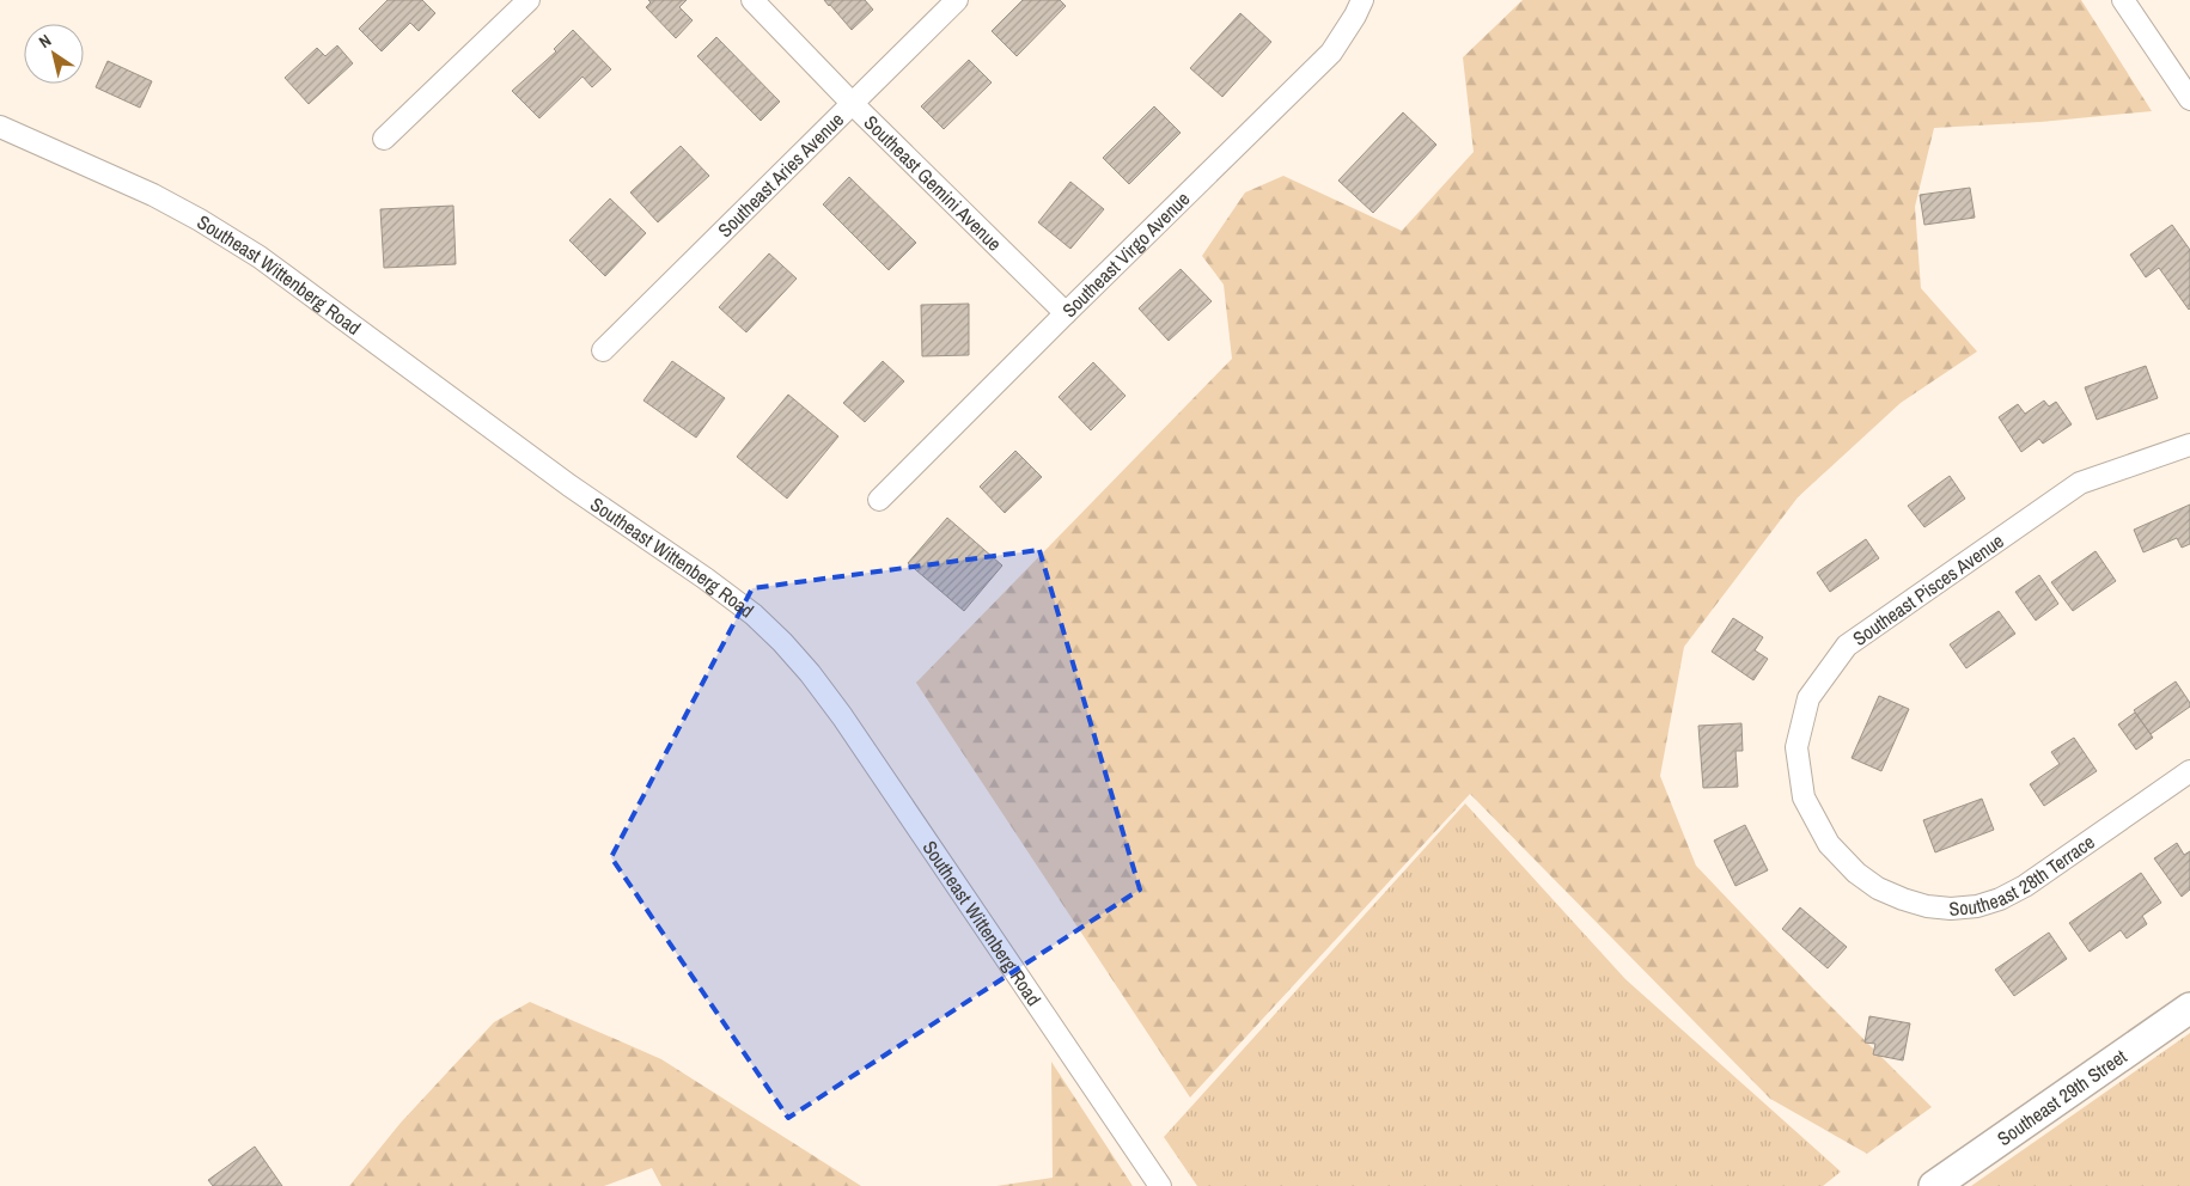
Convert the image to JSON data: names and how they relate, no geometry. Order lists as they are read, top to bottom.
{
  "streets": {
    "main road": ["Southeast 29th Street"],
    "street": [
      "Southeast Aries Avenue",
      "Southeast Gemini Avenue",
      "Southeast Virgo Avenue",
      "Southeast Wittenberg Road",
      "Southeast Pisces Avenue",
      "Southeast 28th Terrace"
    ]
  },
  "crossings": [
    ["Southeast Aries Avenue", "Southeast Gemini Avenue"],
    ["Southeast Gemini Avenue", "Southeast Virgo Avenue"],
    ["Southeast Pisces Avenue", "Southeast 28th Terrace"]
  ],
  "north": "top left"
}
